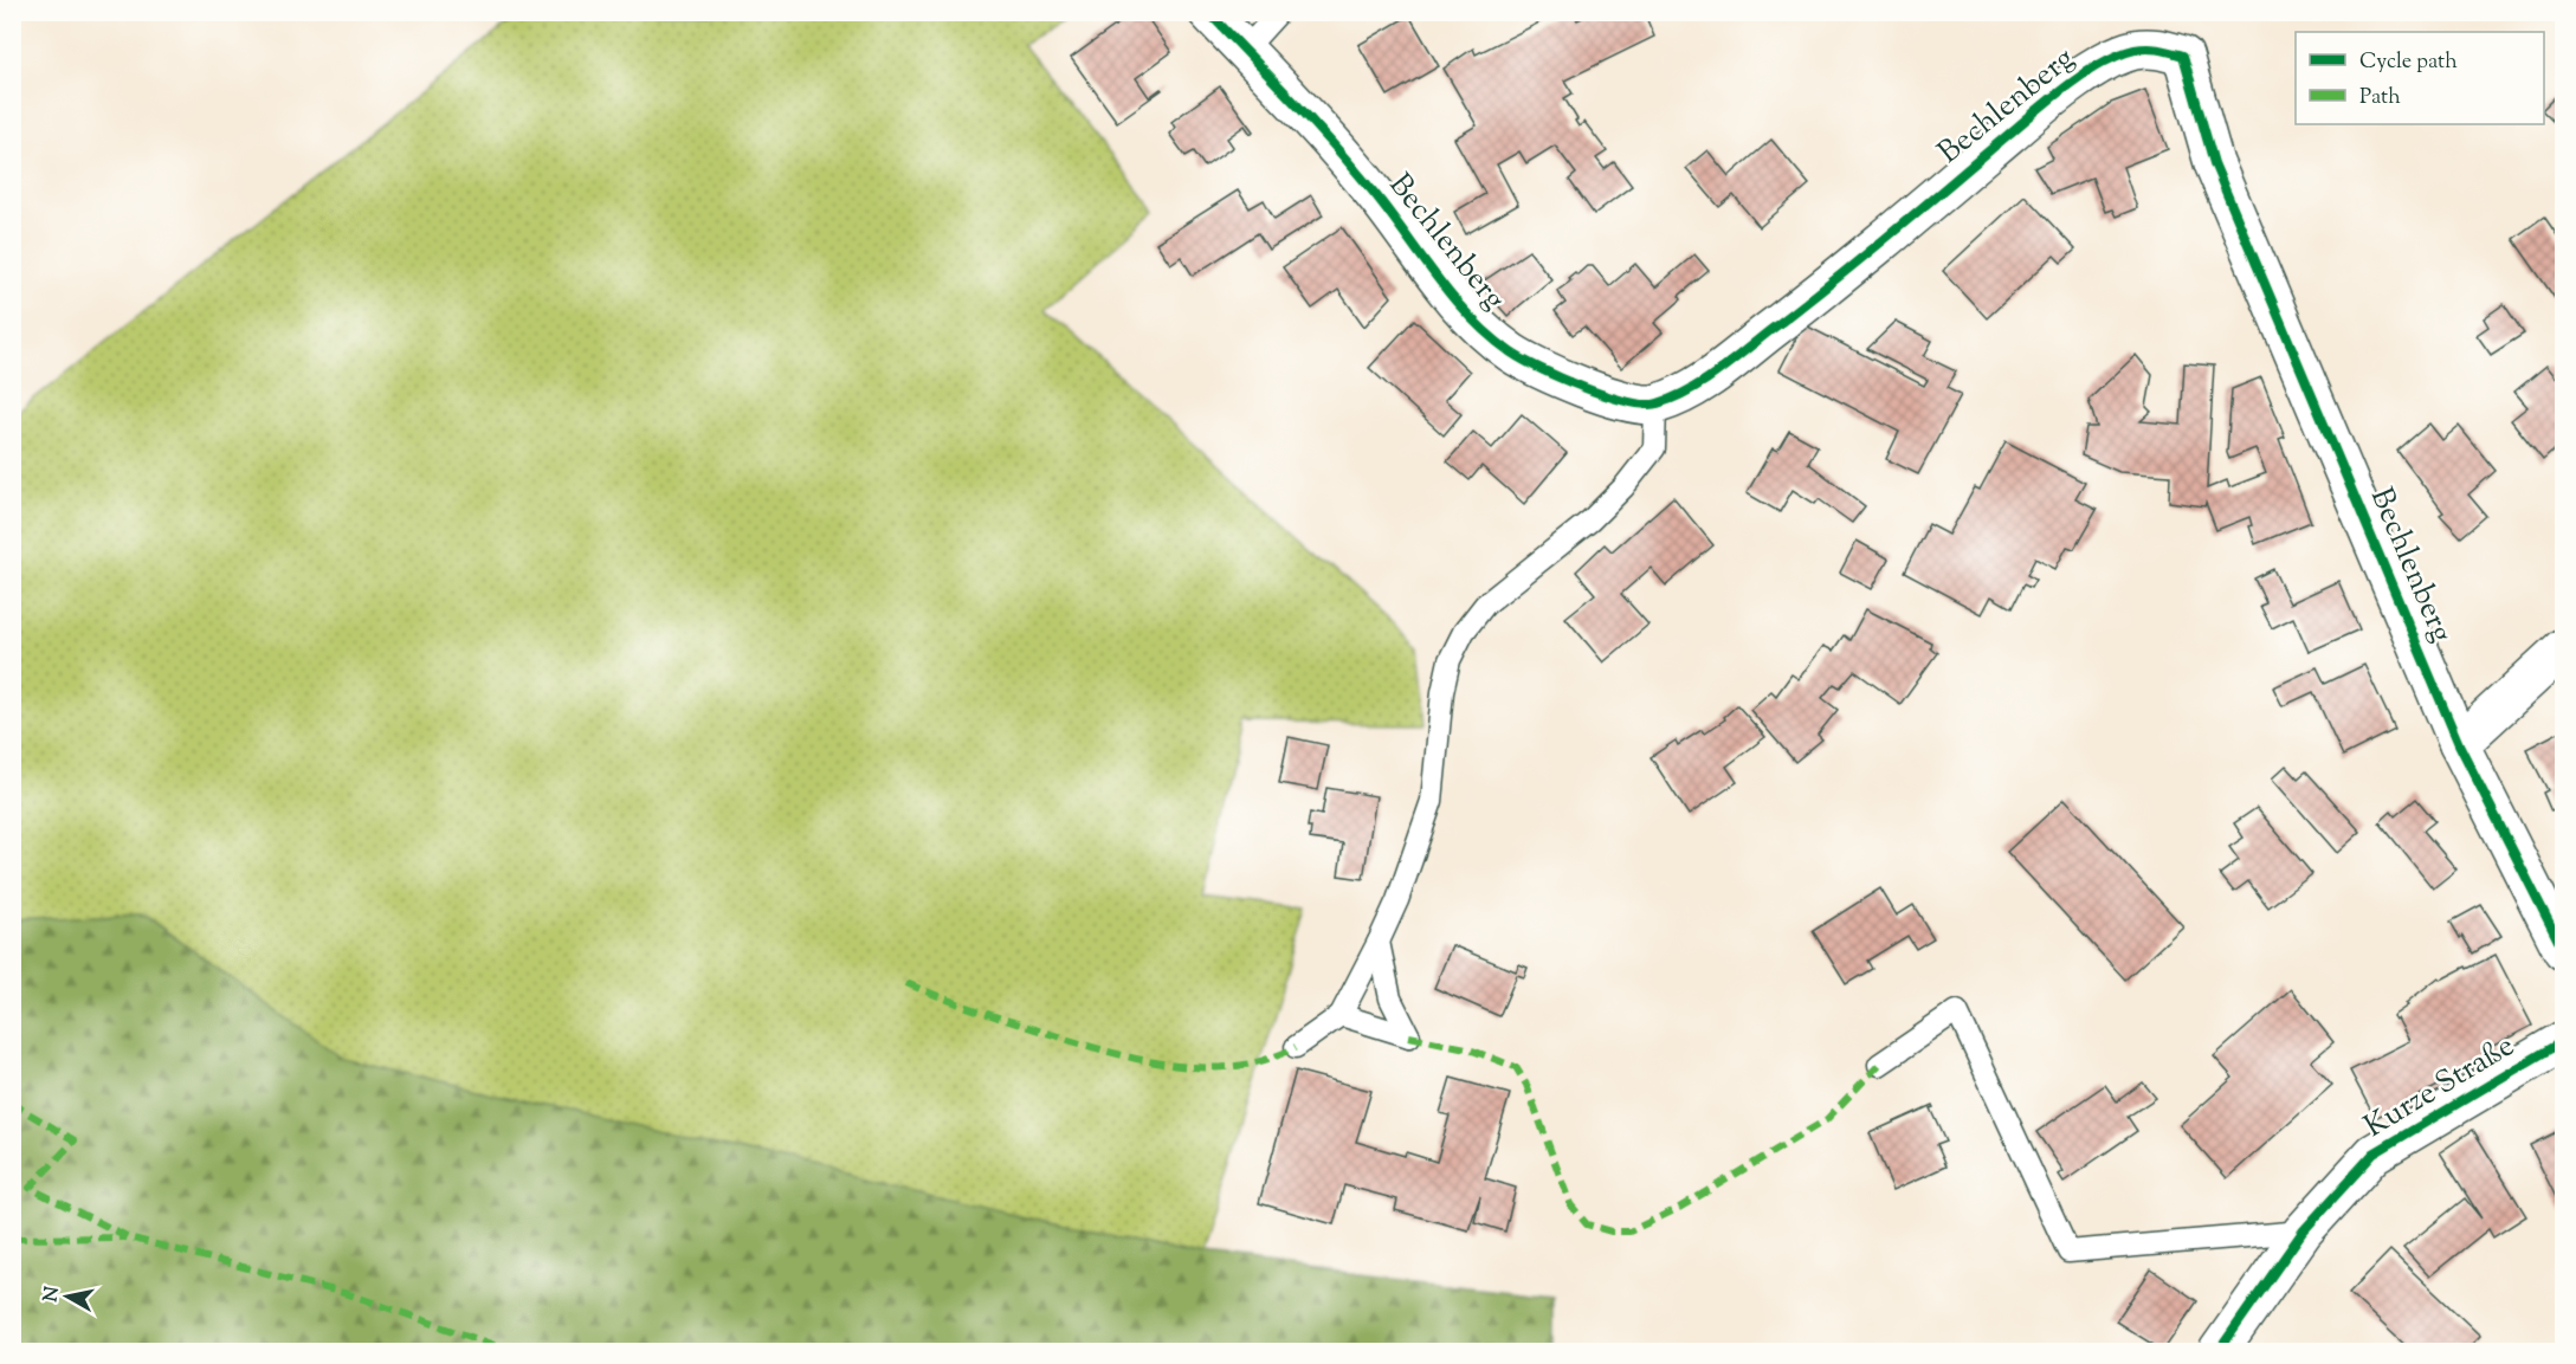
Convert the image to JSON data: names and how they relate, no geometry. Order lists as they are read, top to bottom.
{
  "streets": {
    "street": ["Bechlenberg", "Kurze Straße"]
  },
  "legend": ["Cycle path", "Path"],
  "north": "left"
}
